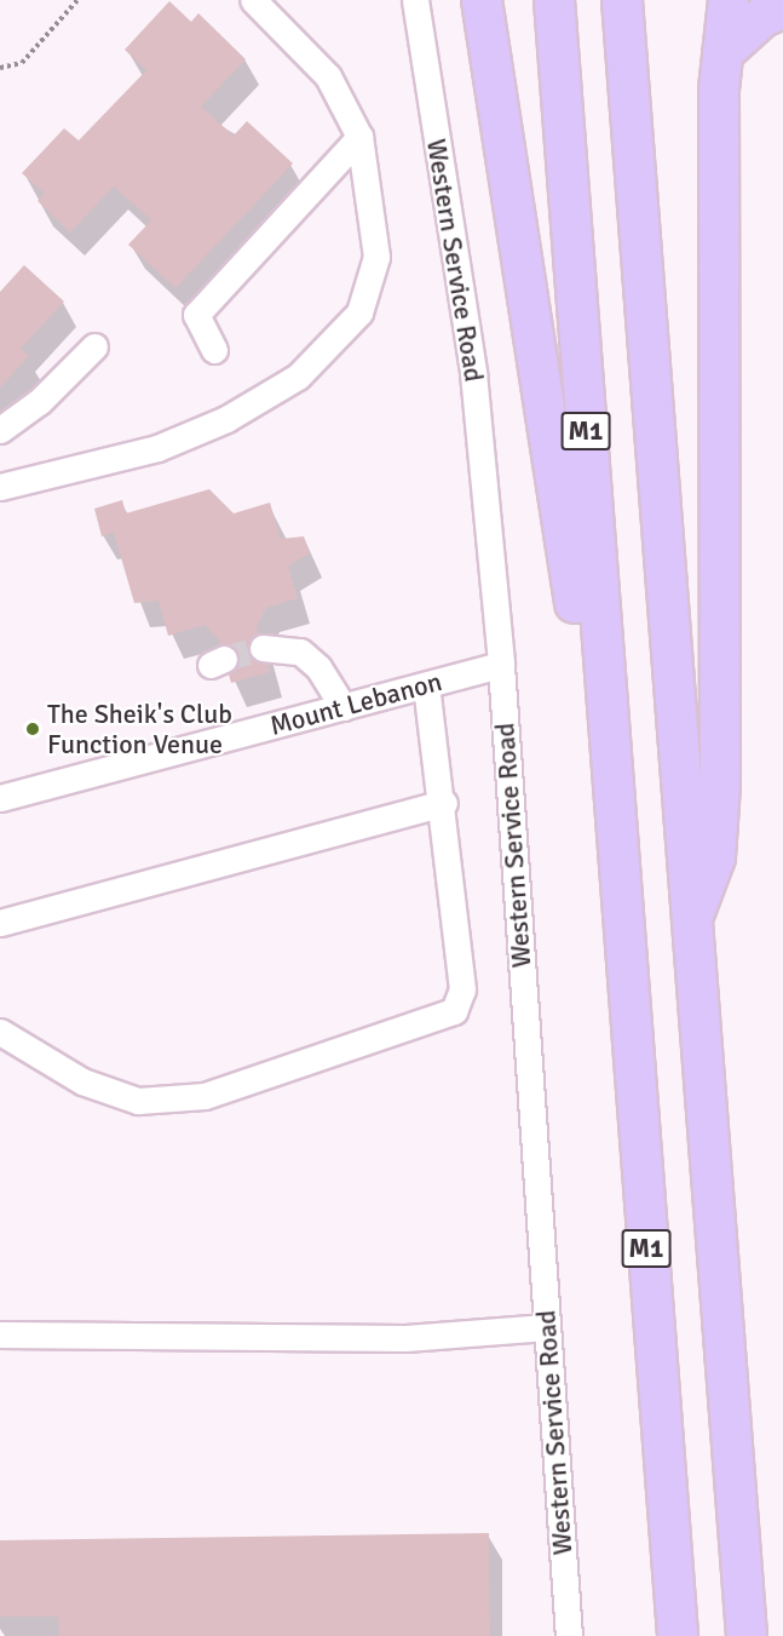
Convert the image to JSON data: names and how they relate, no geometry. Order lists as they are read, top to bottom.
{
  "streets": {
    "highway": ["M1"],
    "street": ["Western Service Road", "Mount Lebanon"]
  },
  "crossings": [
    ["Western Service Road", "Mount Lebanon"]
  ],
  "places": ["The Sheik's Club Function Venue"]
}
